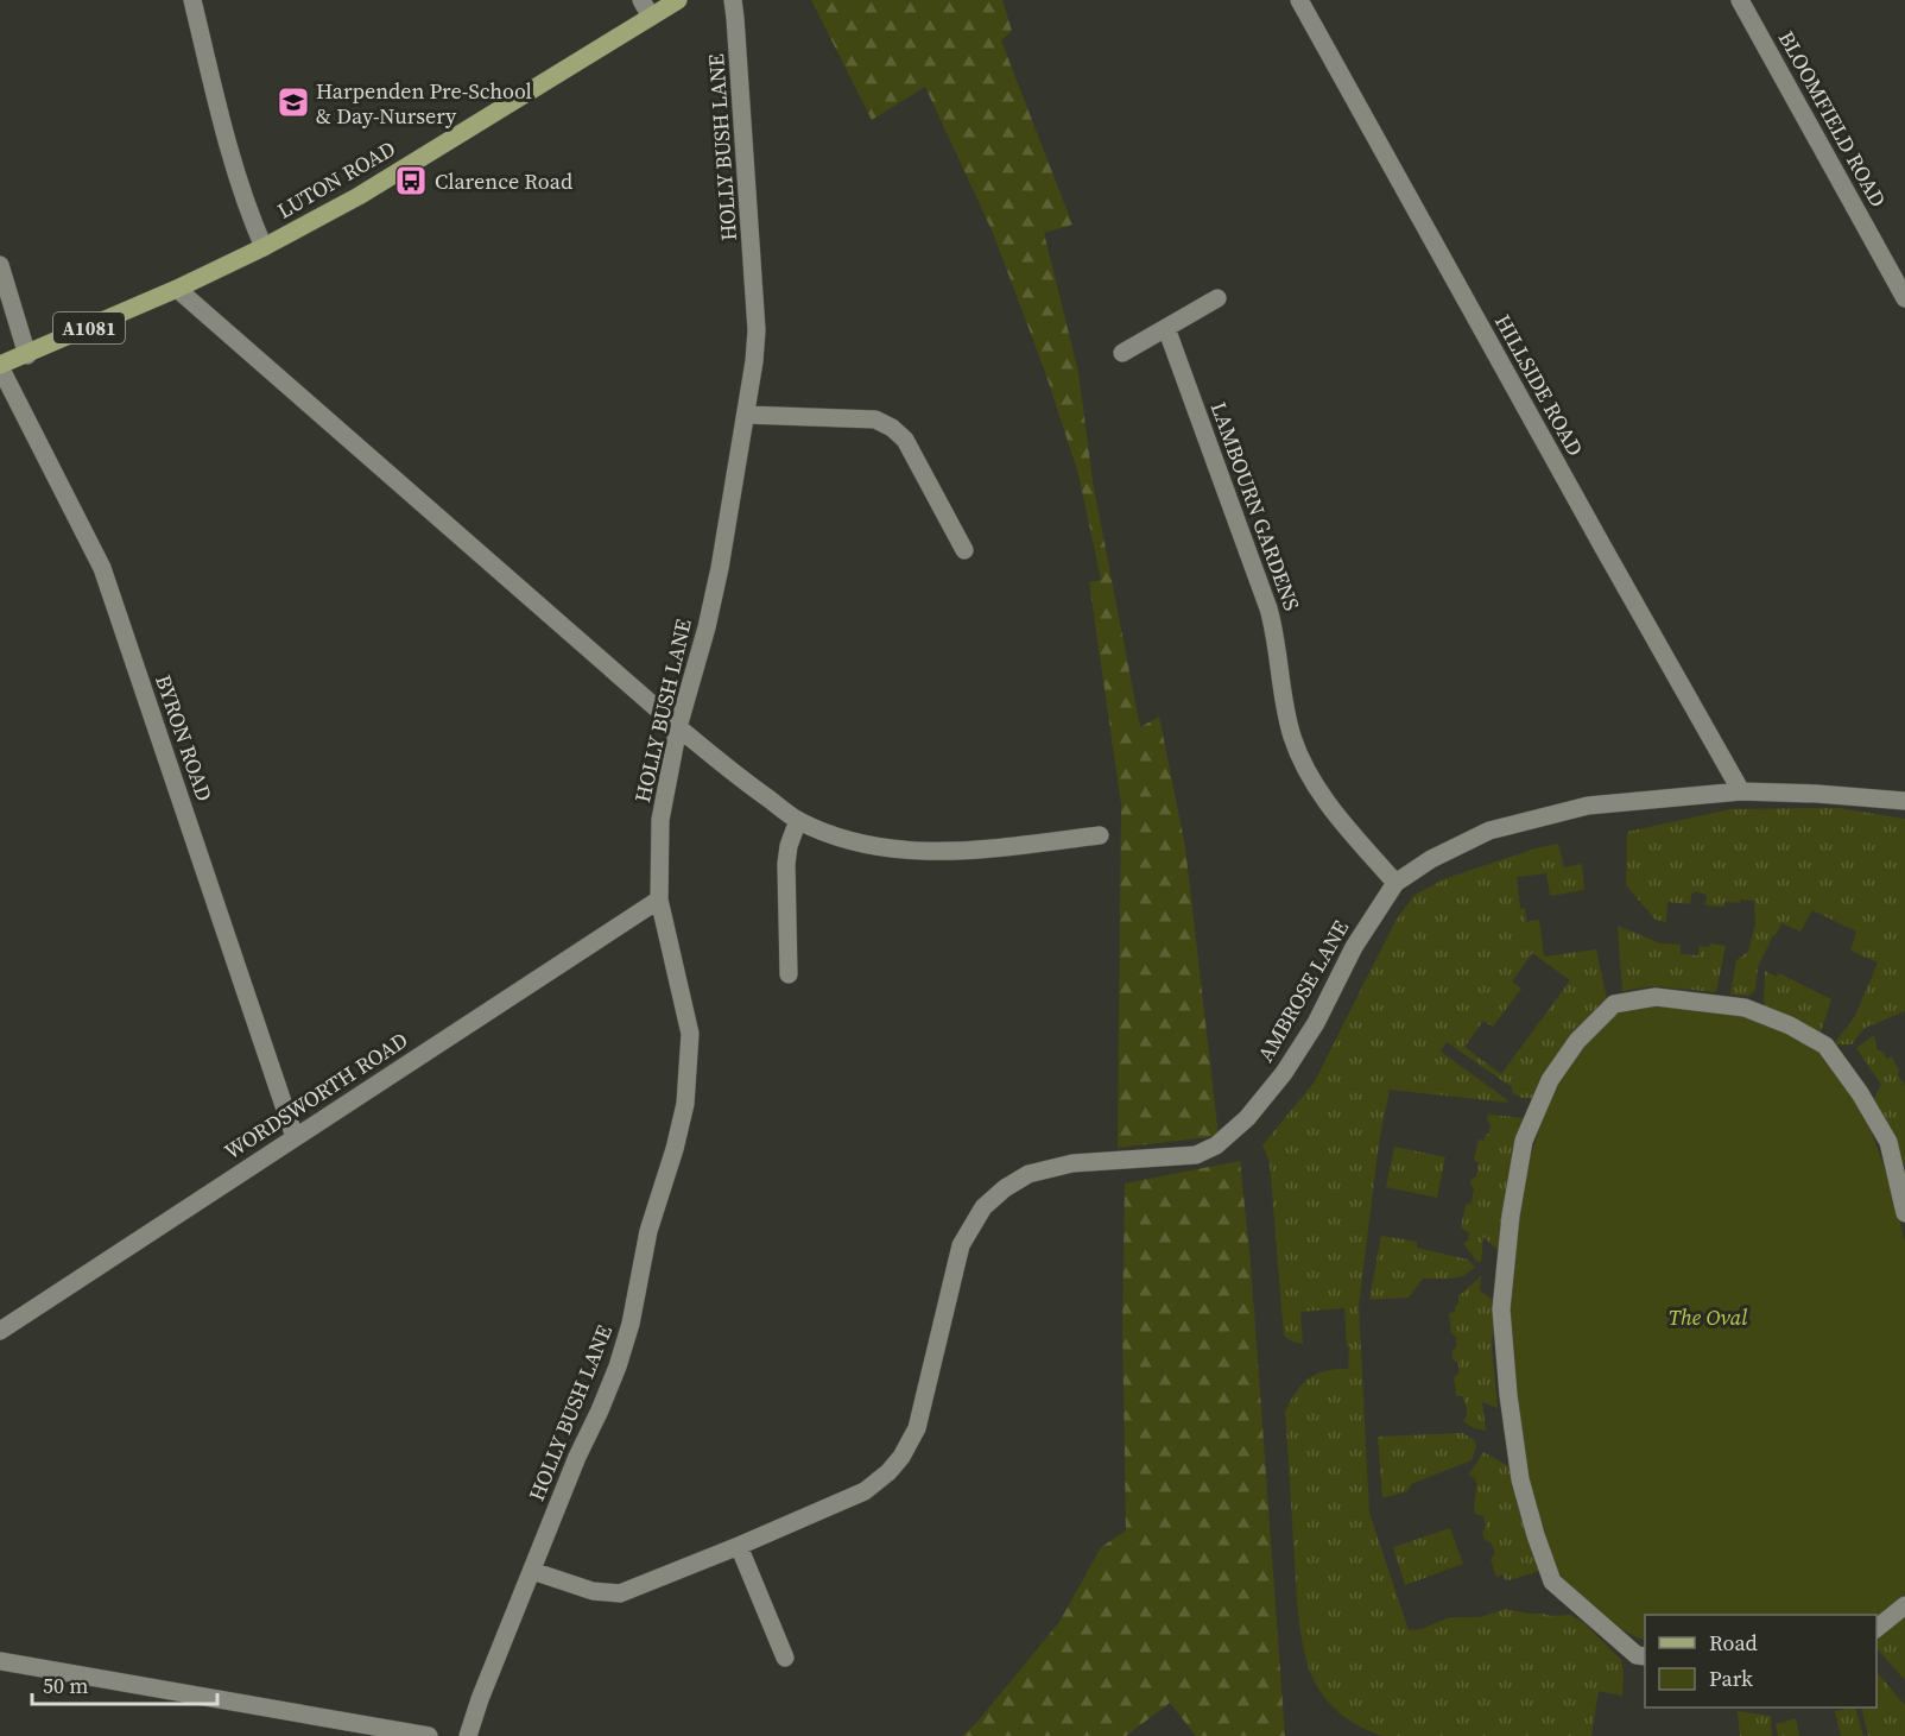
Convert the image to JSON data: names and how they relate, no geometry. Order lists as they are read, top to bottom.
{
  "streets": {
    "main road": ["LUTON ROAD", "A1081"],
    "street": [
      "BLOOMFIELD ROAD",
      "HOLLY BUSH LANE",
      "HILLSIDE ROAD",
      "LAMBOURN GARDENS",
      "BYRON ROAD",
      "AMBROSE LANE",
      "WORDSWORTH ROAD"
    ]
  },
  "crossings": [
    ["HOLLY BUSH LANE", "AMBROSE LANE"],
    ["HOLLY BUSH LANE", "WORDSWORTH ROAD"],
    ["LUTON ROAD", "BYRON ROAD"],
    ["HILLSIDE ROAD", "AMBROSE LANE"],
    ["LAMBOURN GARDENS", "AMBROSE LANE"],
    ["BYRON ROAD", "WORDSWORTH ROAD"]
  ],
  "parks": ["The Oval"],
  "places": {
    "school or university": ["Harpenden Pre-School & Day-Nursery"],
    "bus stop": ["Clarence Road"]
  },
  "legend": ["Road", "Park"],
  "scale_bar": "50 m"
}
